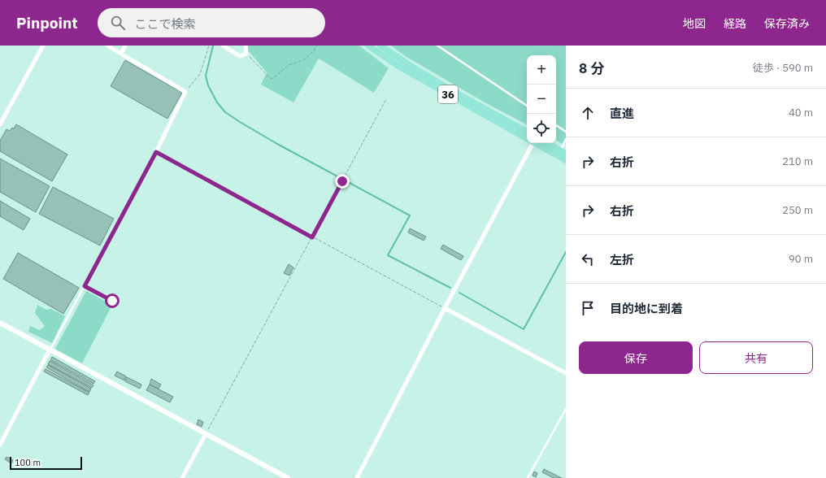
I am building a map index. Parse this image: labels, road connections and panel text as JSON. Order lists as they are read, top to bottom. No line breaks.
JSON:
{"streets":{"main road":["36"]},"scale_bar":"100 m","page":{"header":"Pinpoint","search":"ここで検索","nav":["地図","経路","保存済み"],"heading":["8 分","徒歩 · 590 m"],"map_buttons":["+","−"],"list":[["直進","40 m"],["右折","210 m"],["右折","250 m"],["左折","90 m"],"目的地に到着"],"buttons":["保存","共有"],"scale":"100 m"}}
